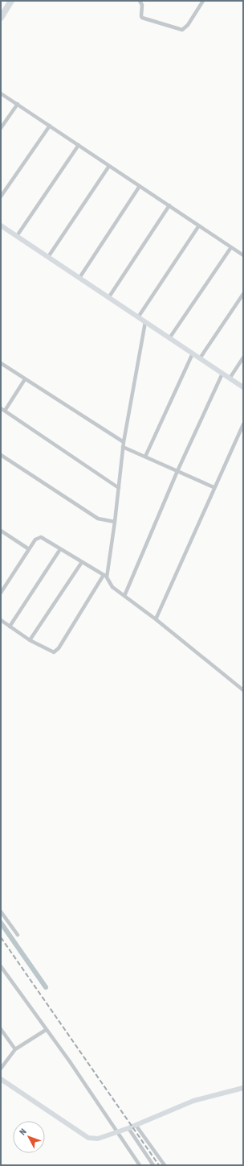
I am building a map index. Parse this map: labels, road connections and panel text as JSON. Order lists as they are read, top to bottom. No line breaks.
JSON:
{"north":"top left"}
